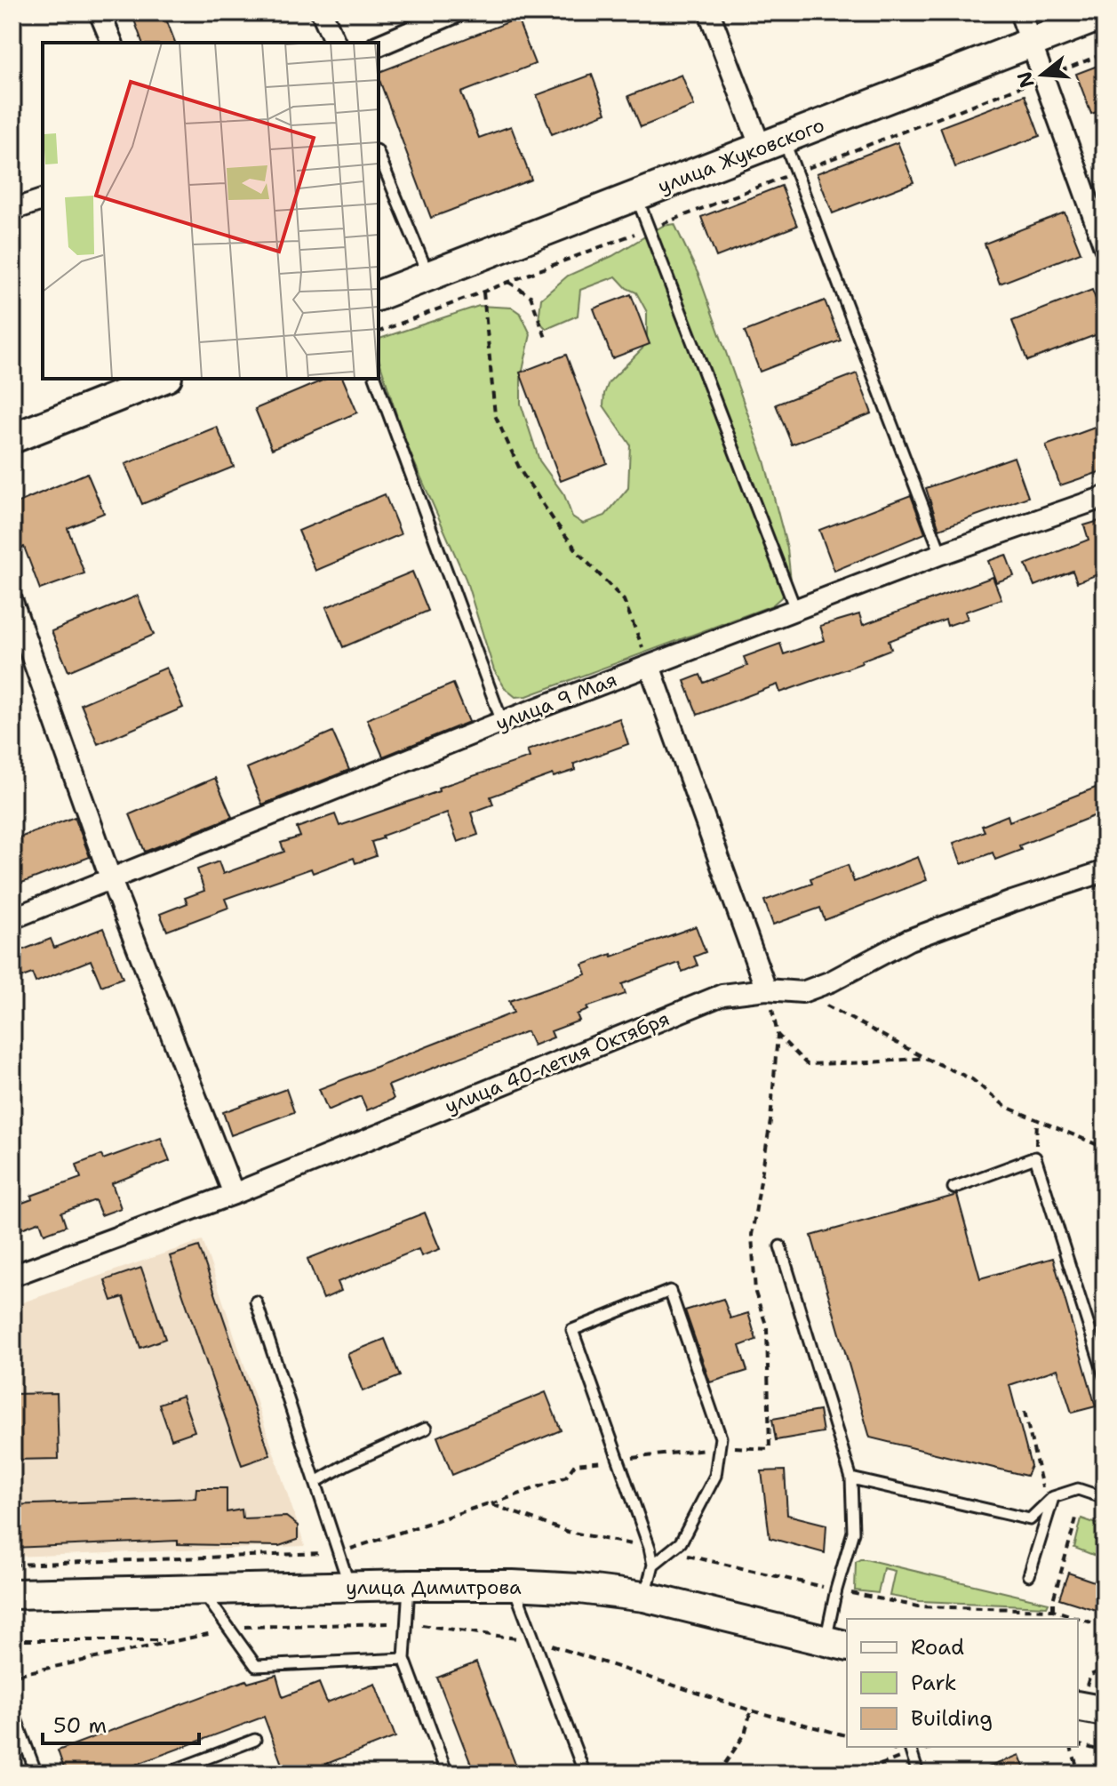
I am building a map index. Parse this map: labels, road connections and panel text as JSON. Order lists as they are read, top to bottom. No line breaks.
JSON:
{"streets":{"street":["улица Жуковского","улица 9 Мая","улица 40-летия Октября","улица Димитрова"]},"legend":["Road","Park","Building"],"scale_bar":"50 m","north":"left"}
